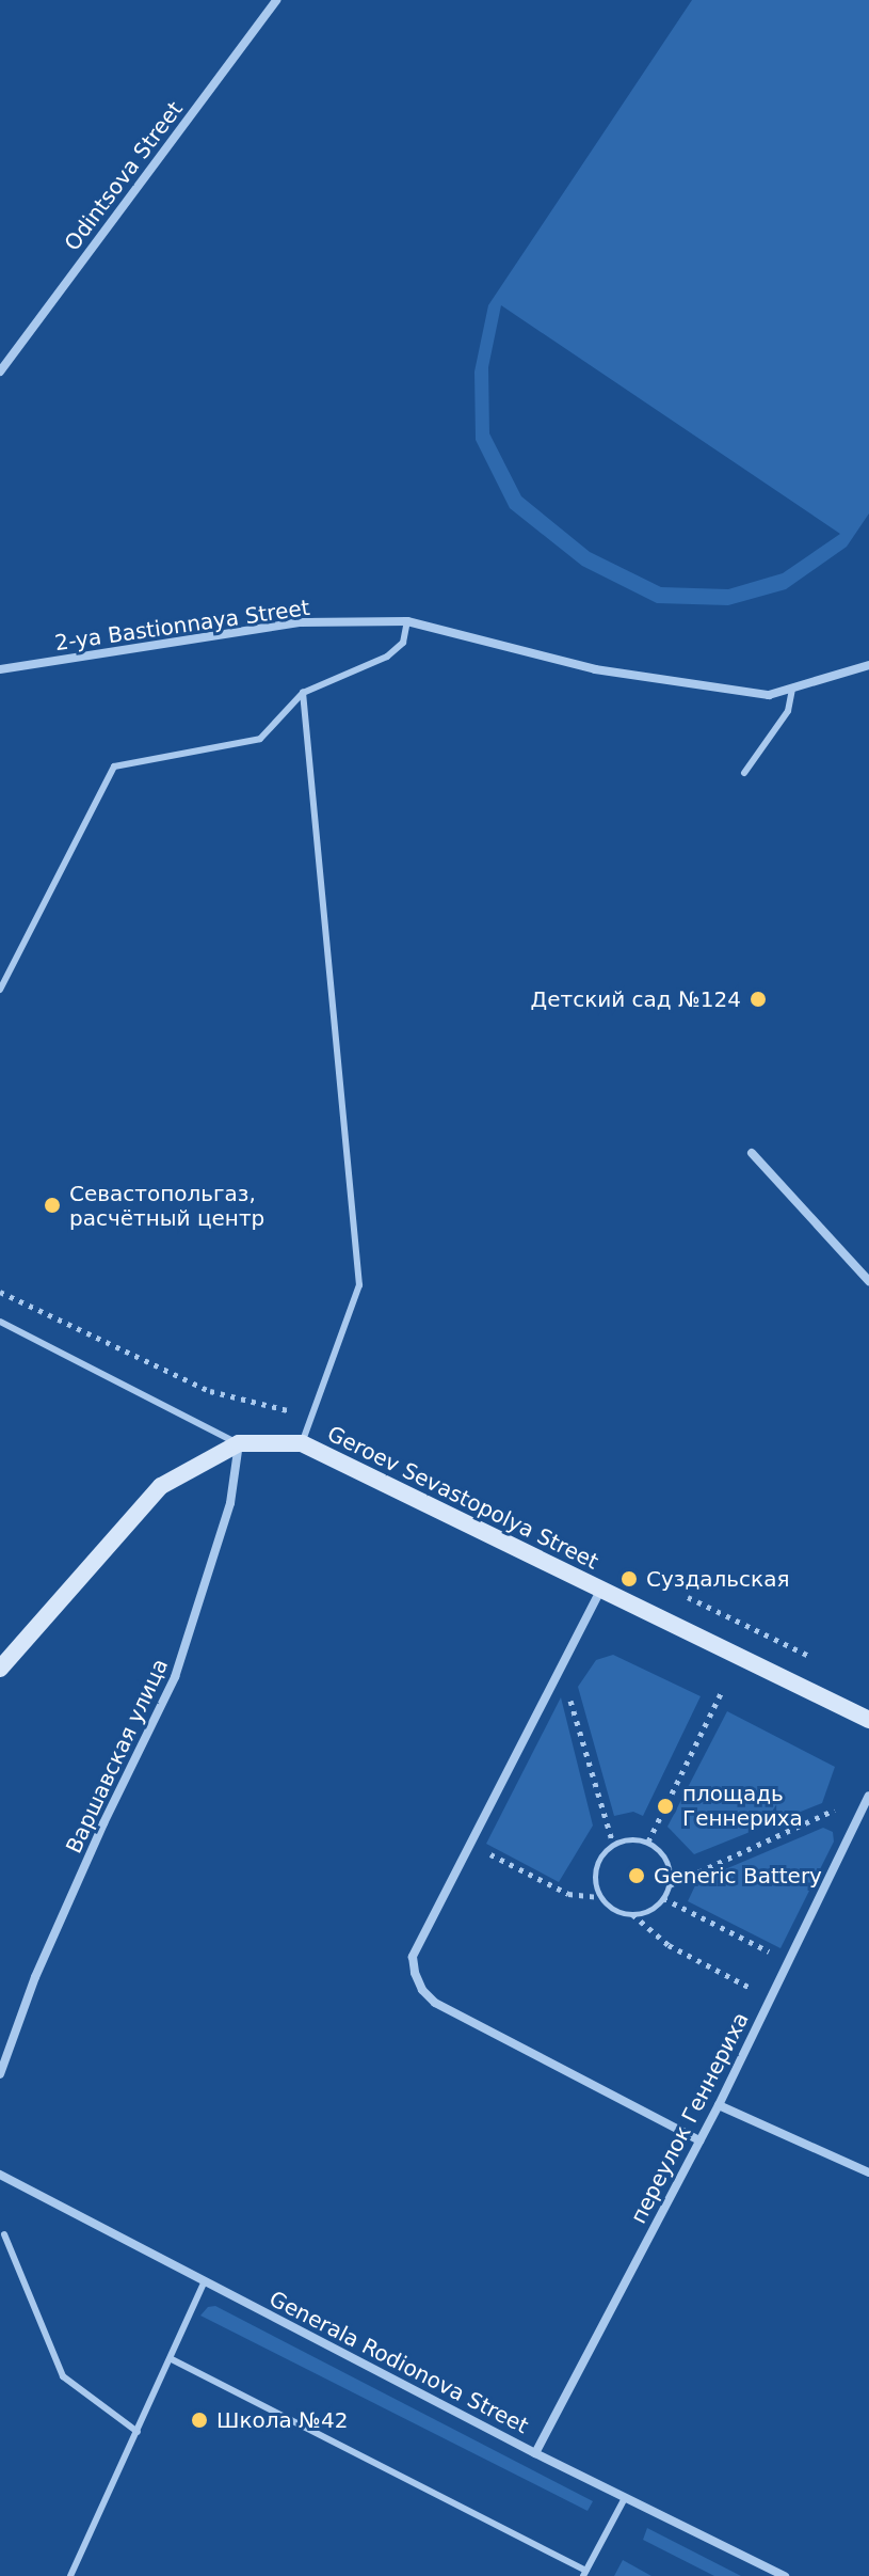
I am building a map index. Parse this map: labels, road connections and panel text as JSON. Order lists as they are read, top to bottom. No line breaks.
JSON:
{"streets":{"main road":["Geroev Sevastopolya Street"],"street":["Odintsova Street","2-ya Bastionnaya Street","Варшавская улица","переулок Геннериха","Generala Rodionova Street"]},"crossings":[["Geroev Sevastopolya Street","Варшавская улица"],["переулок Геннериха","Generala Rodionova Street"]],"places":["Детский сад №124","Севастопольгаз, расчётный центр","Суздальская","площадь Геннериха","Generic Battery","Школа №42"]}
